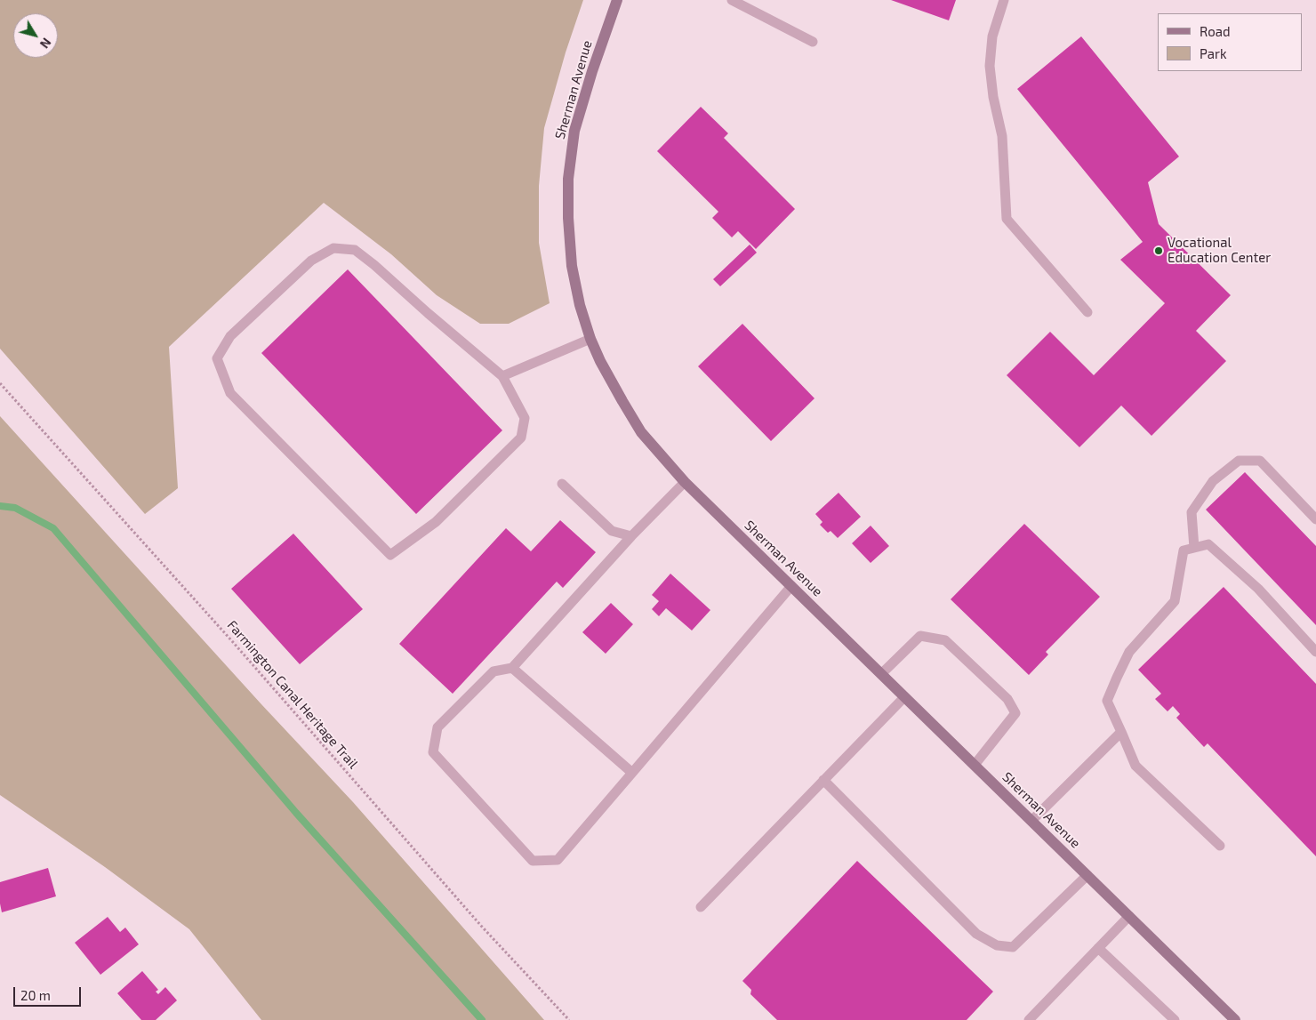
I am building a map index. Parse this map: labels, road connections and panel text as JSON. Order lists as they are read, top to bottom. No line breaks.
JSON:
{"streets":{"main road":["Sherman Avenue"],"path":["Farmington Canal Heritage Trail"]},"places":["Vocational Education Center"],"legend":["Road","Park"],"scale_bar":"20 m","north":"bottom right"}
